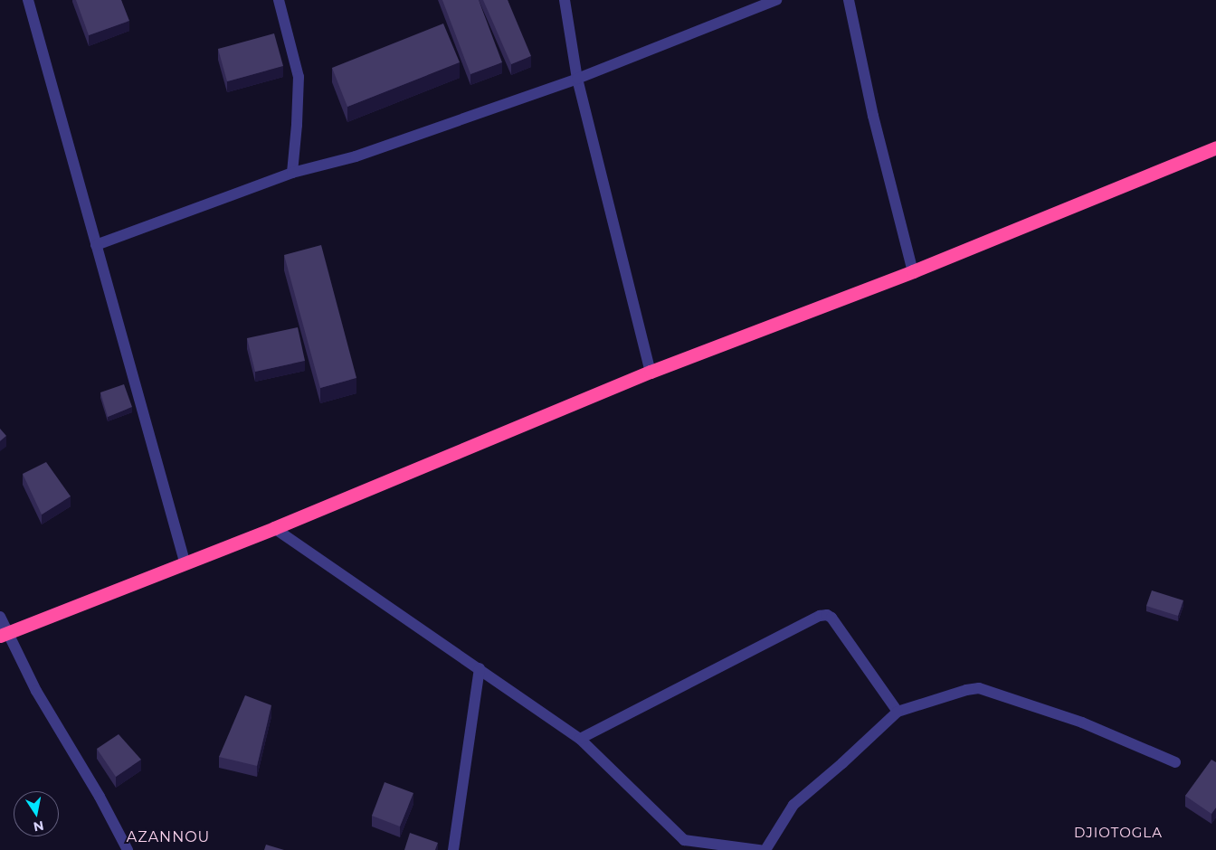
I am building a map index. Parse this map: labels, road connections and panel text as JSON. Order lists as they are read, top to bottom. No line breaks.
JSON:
{"districts":["DJIOTOGLA","AZANNOU"],"north":"bottom"}
